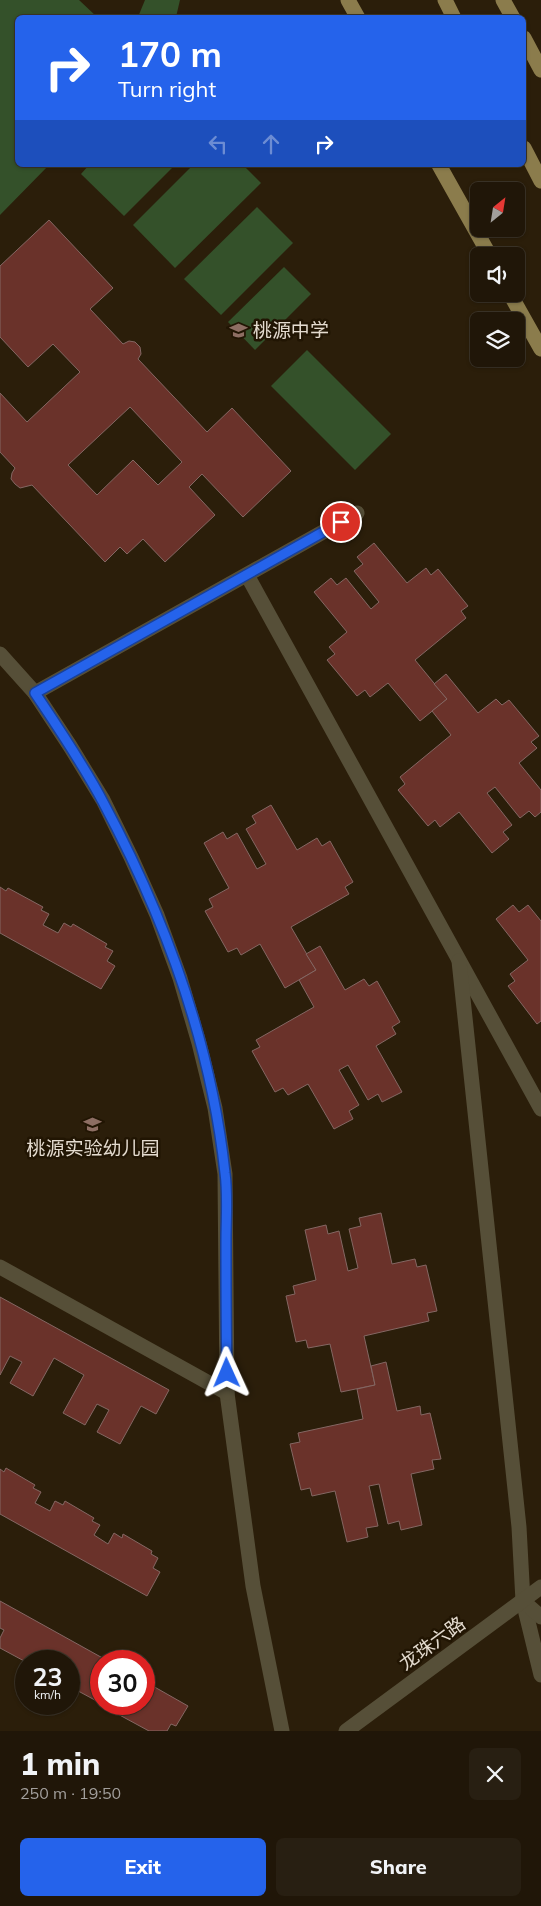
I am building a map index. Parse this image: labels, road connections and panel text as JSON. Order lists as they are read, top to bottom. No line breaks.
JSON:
{"streets":{"street":["龙珠六路"]},"places":{"school or university":["桃源中学","桃源实验幼儿园"]},"north":"top right","page":{"turn":["170 m","Turn right"],"speed":"23 km/h","limit":"30","heading":["1 min","250 m · 19:50"],"buttons":["Exit","Share"]}}
